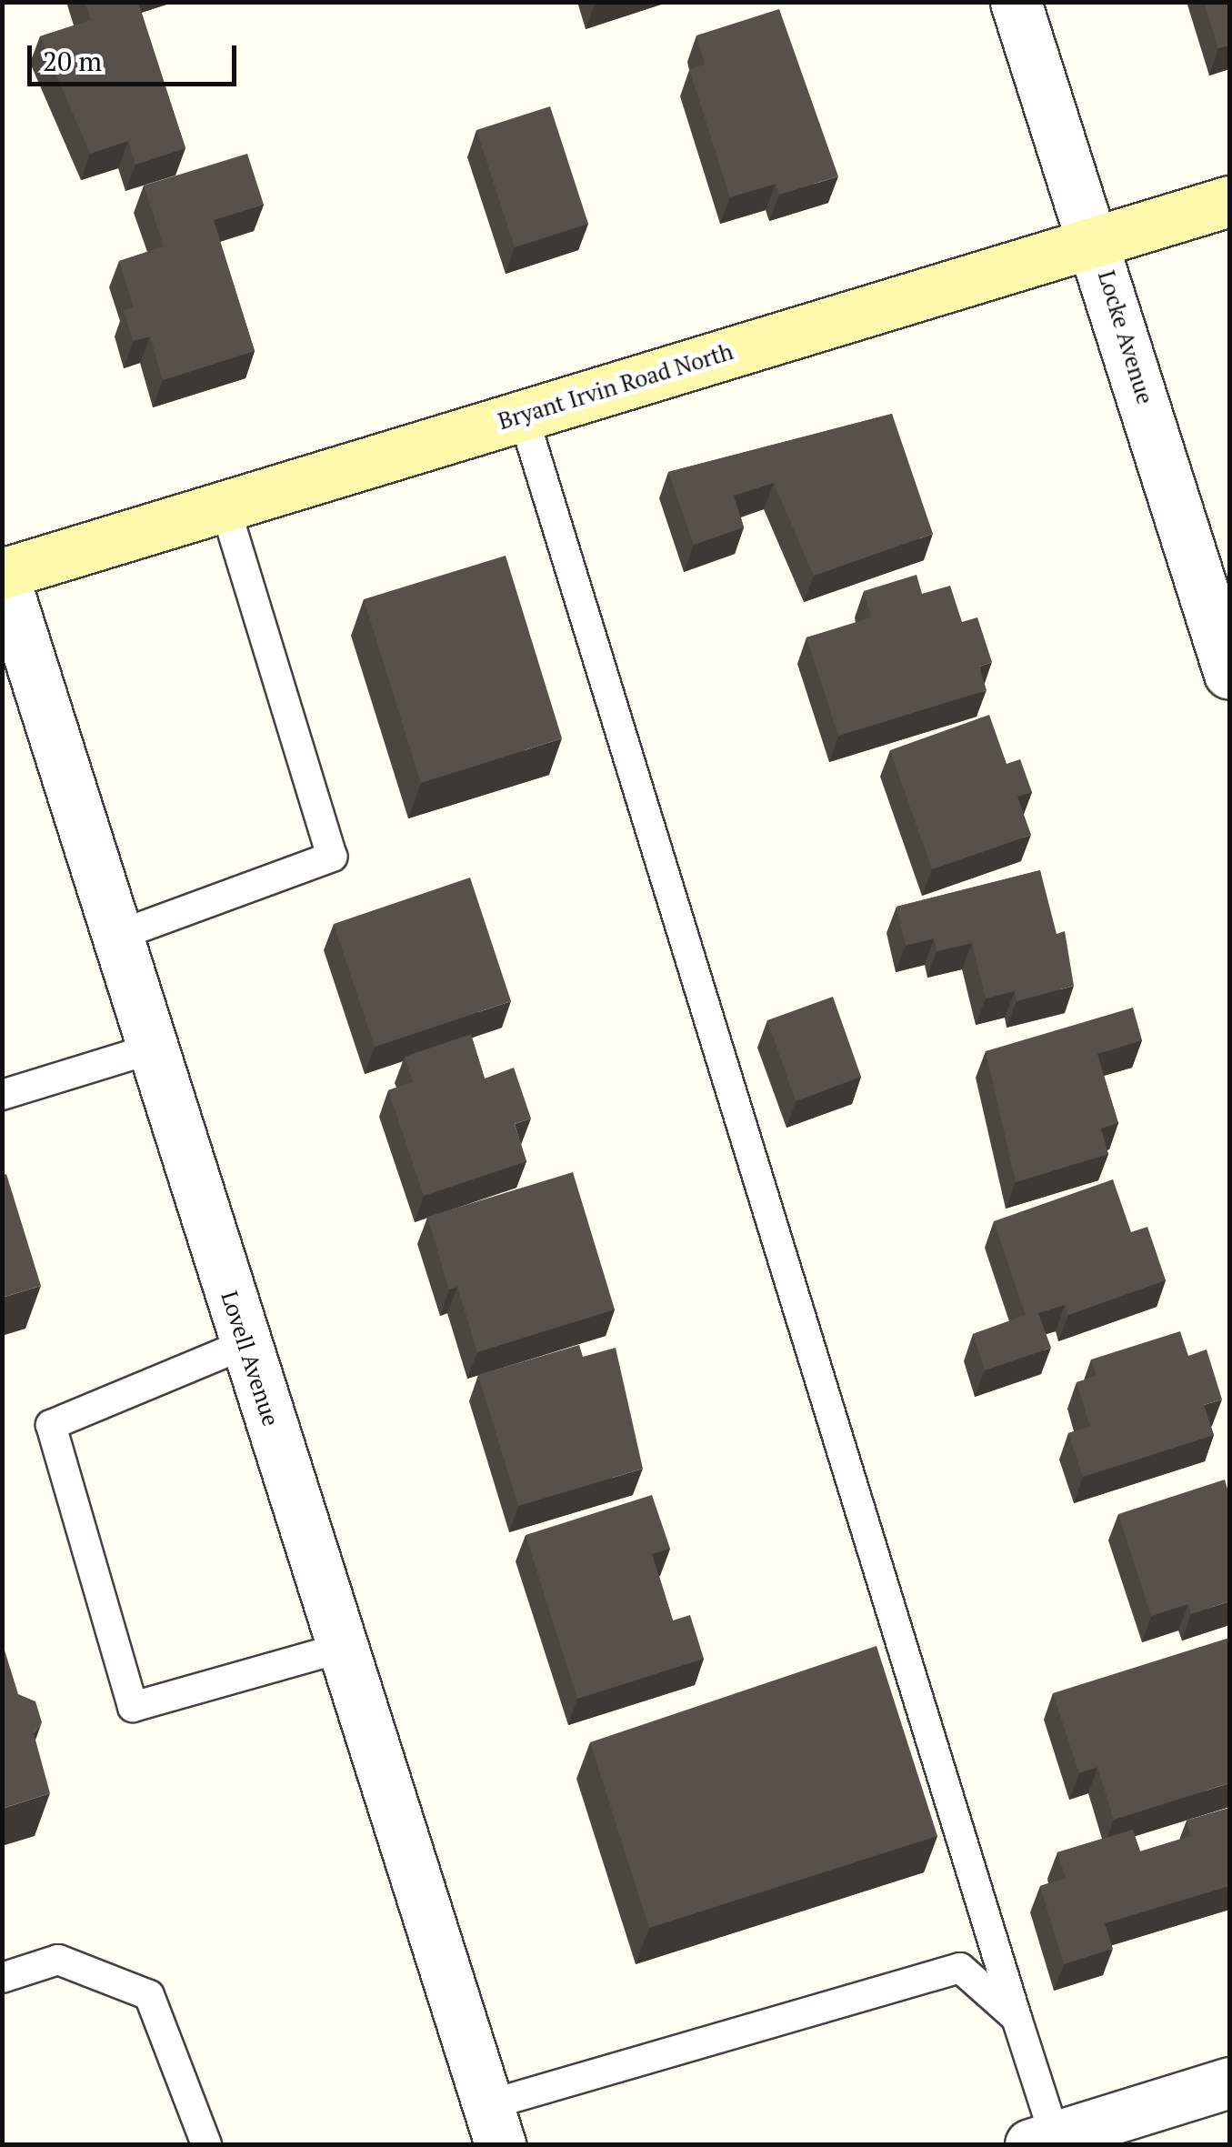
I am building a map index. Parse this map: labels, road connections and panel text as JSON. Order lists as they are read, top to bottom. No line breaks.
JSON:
{"streets":{"main road":["Bryant Irvin Road North"],"street":["Locke Avenue","Lovell Avenue"]},"crossings":[["Locke Avenue","Bryant Irvin Road North"],["Bryant Irvin Road North","Lovell Avenue"]],"scale_bar":"20 m"}
